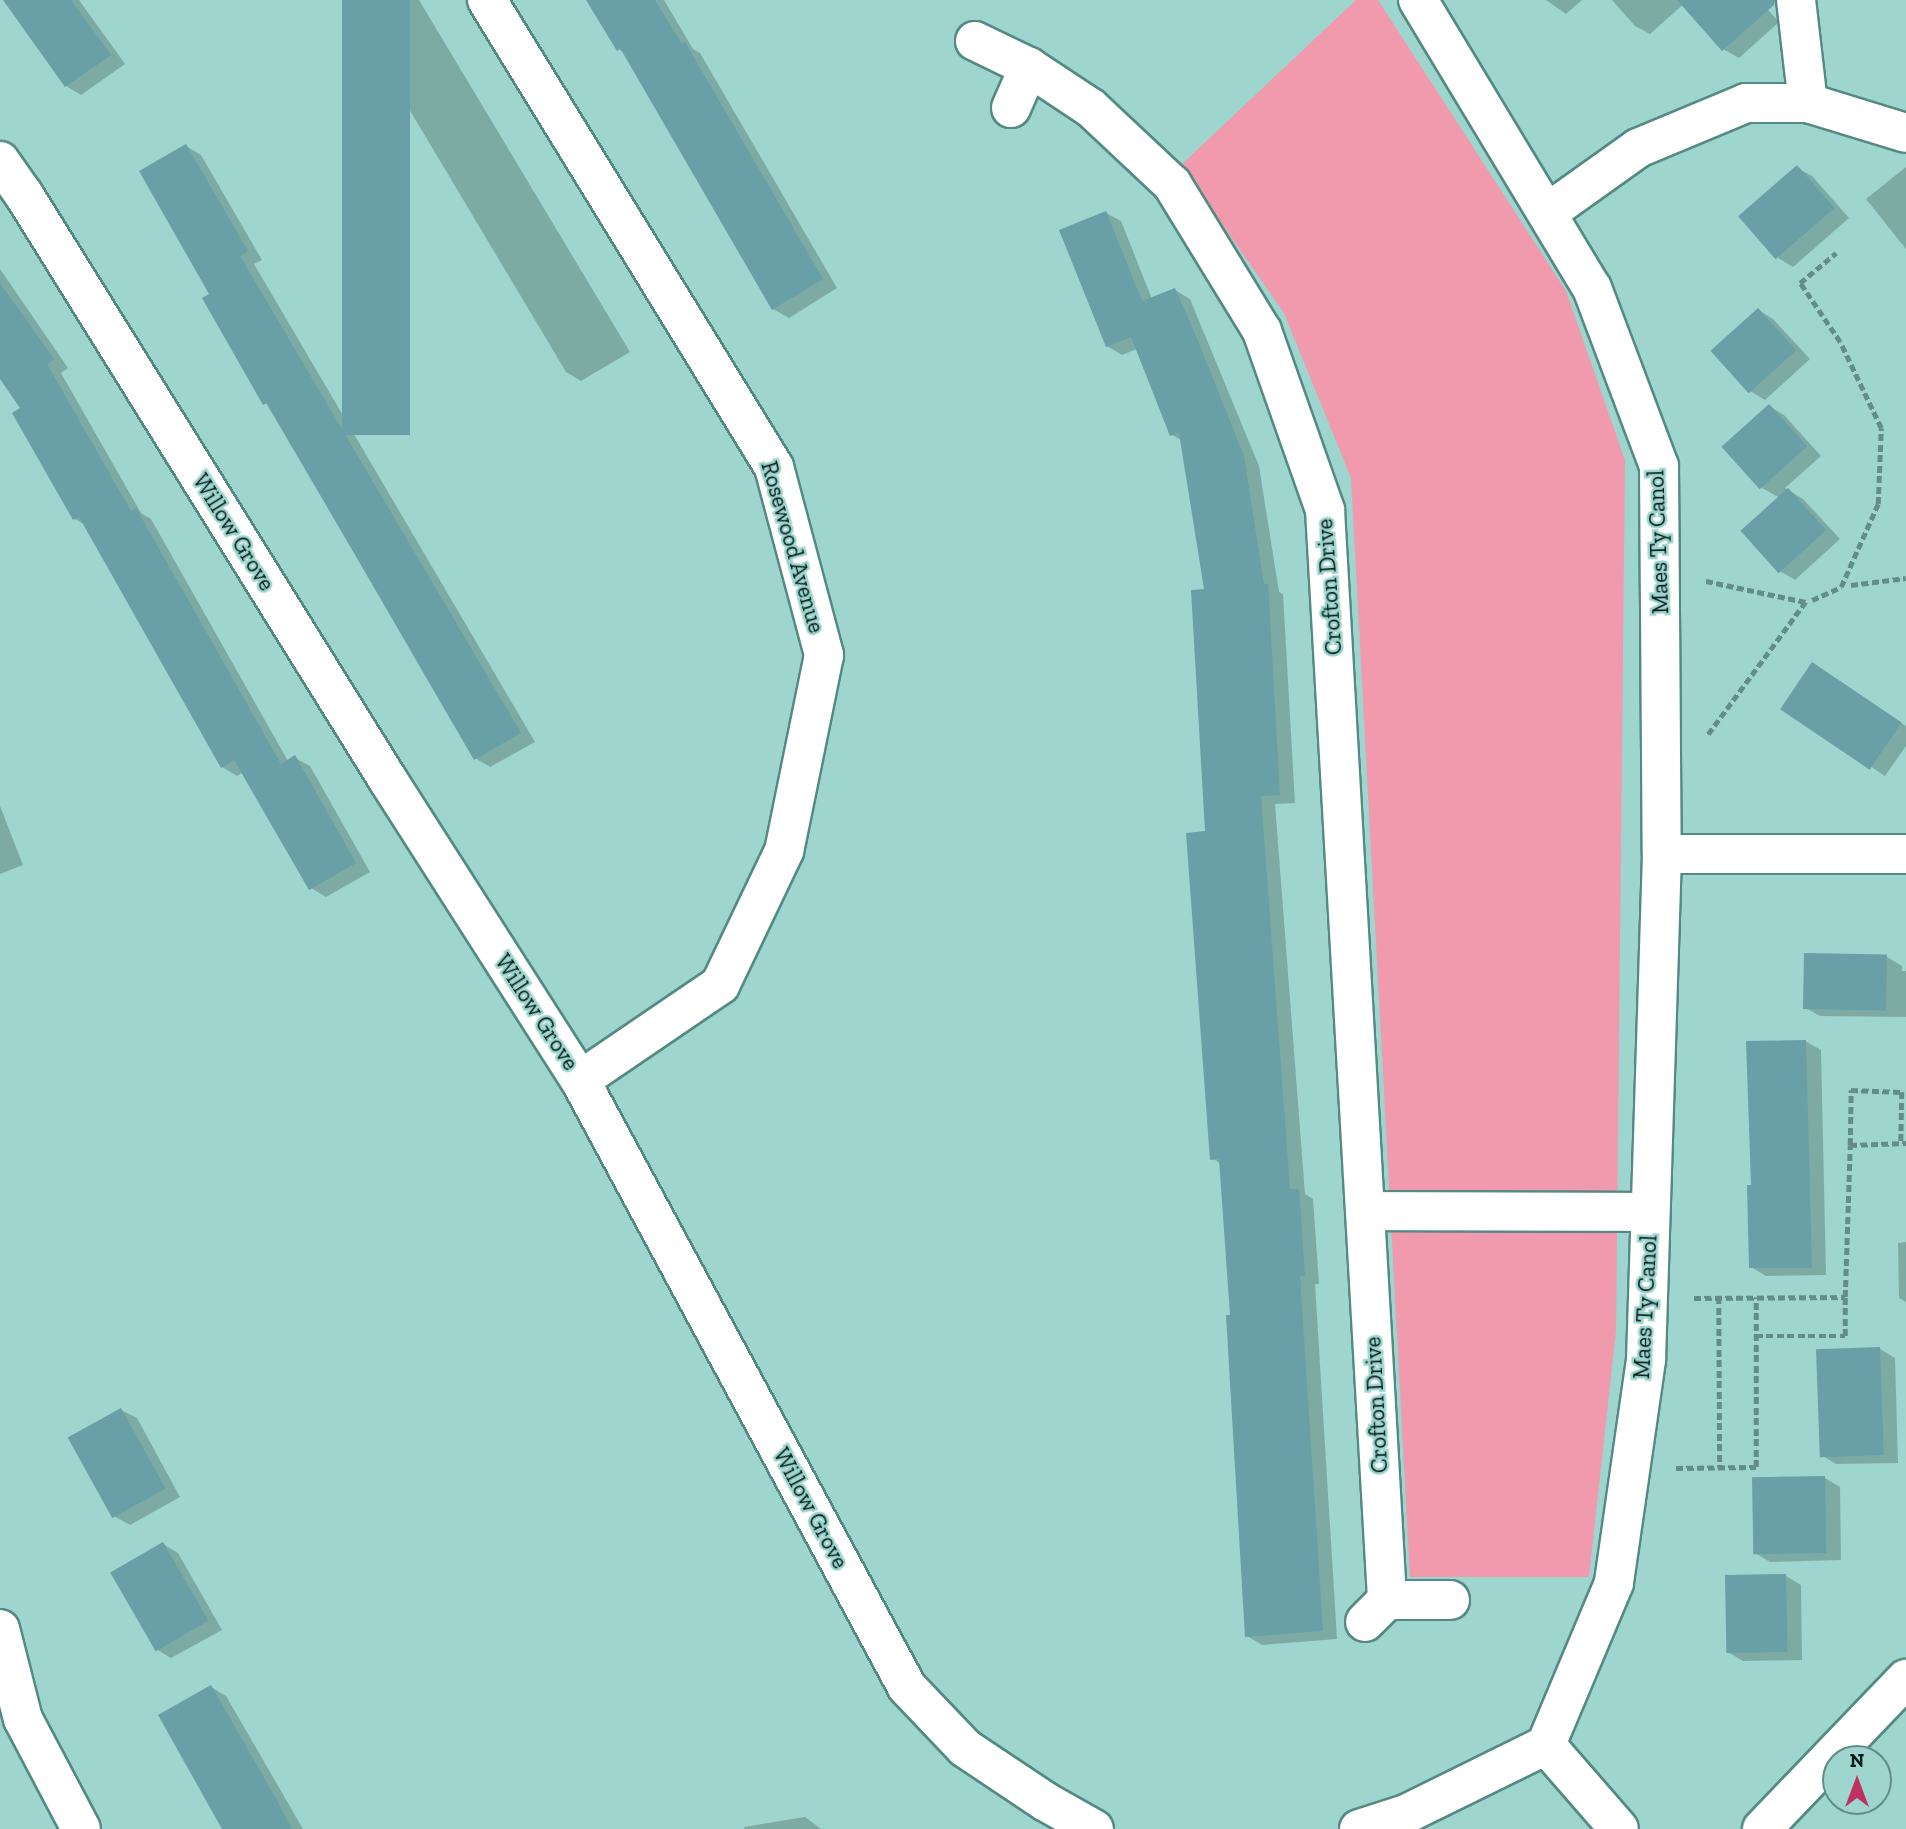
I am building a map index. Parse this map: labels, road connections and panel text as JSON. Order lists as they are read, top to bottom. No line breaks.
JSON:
{"streets":{"street":["Willow Grove","Maes Ty Canol","Rosewood Avenue","Crofton Drive"]},"crossings":[["Willow Grove","Rosewood Avenue"]],"north":"top"}
